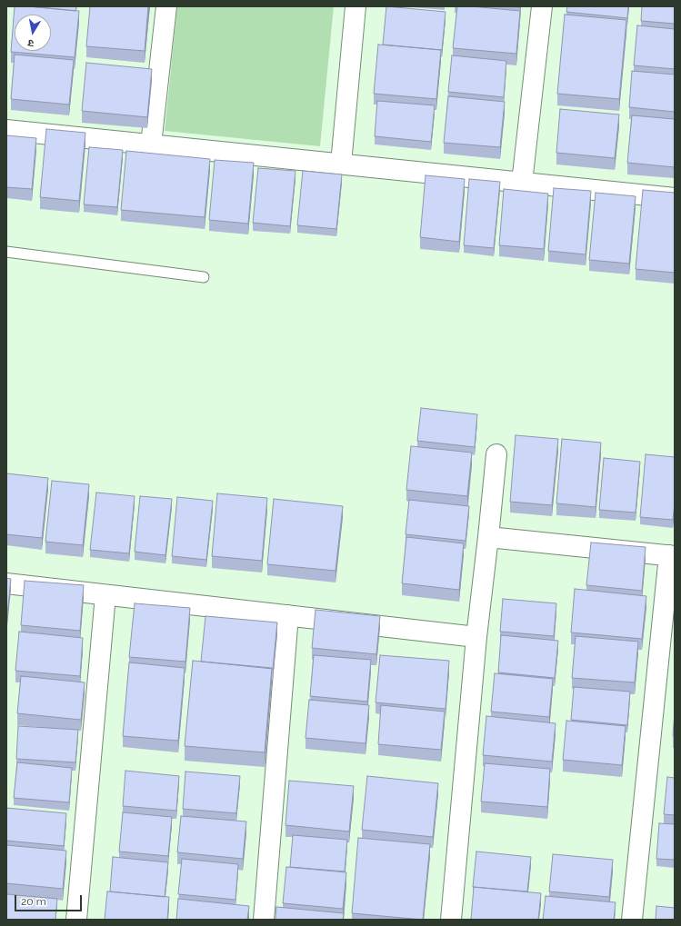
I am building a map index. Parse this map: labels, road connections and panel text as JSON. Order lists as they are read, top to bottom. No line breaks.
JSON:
{"scale_bar":"20 m","north":"bottom"}
